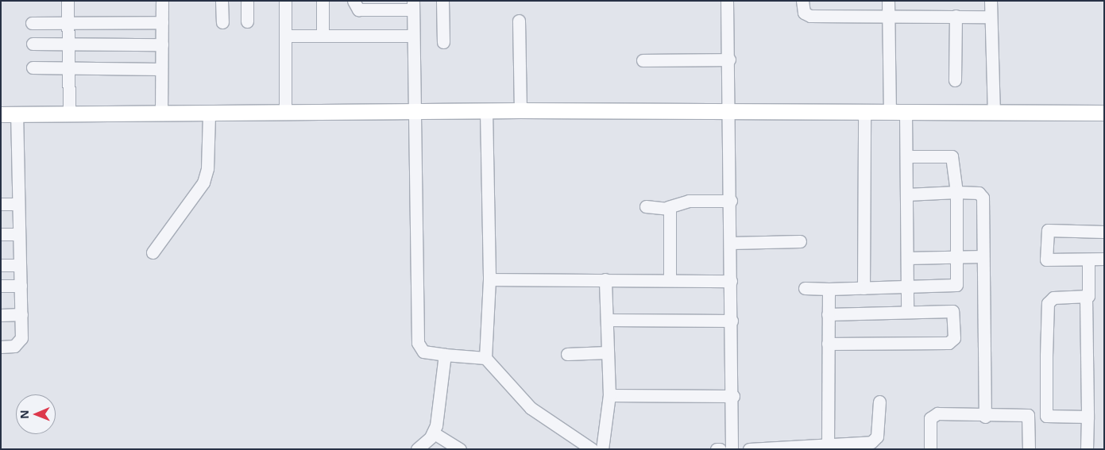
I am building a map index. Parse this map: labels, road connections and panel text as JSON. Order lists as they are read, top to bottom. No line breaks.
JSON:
{"north":"left"}
